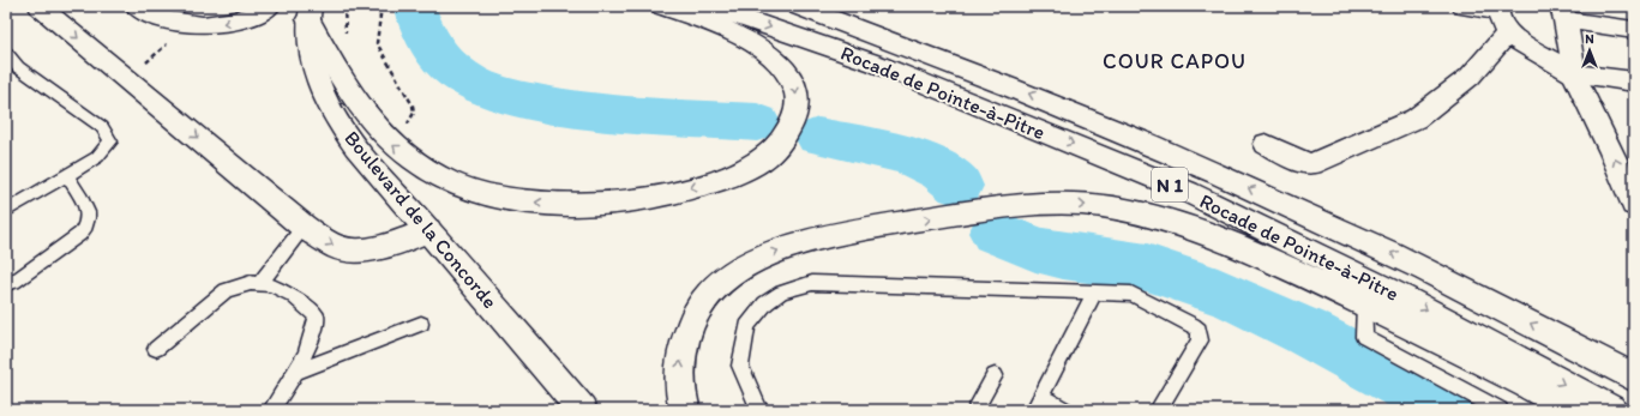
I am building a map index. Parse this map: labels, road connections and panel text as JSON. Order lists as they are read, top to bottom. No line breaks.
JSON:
{"streets":{"main road":["Rocade de Pointe-à-Pitre","N 1","Boulevard de la Concorde"]},"districts":["COUR CAPOU"],"north":"top"}
